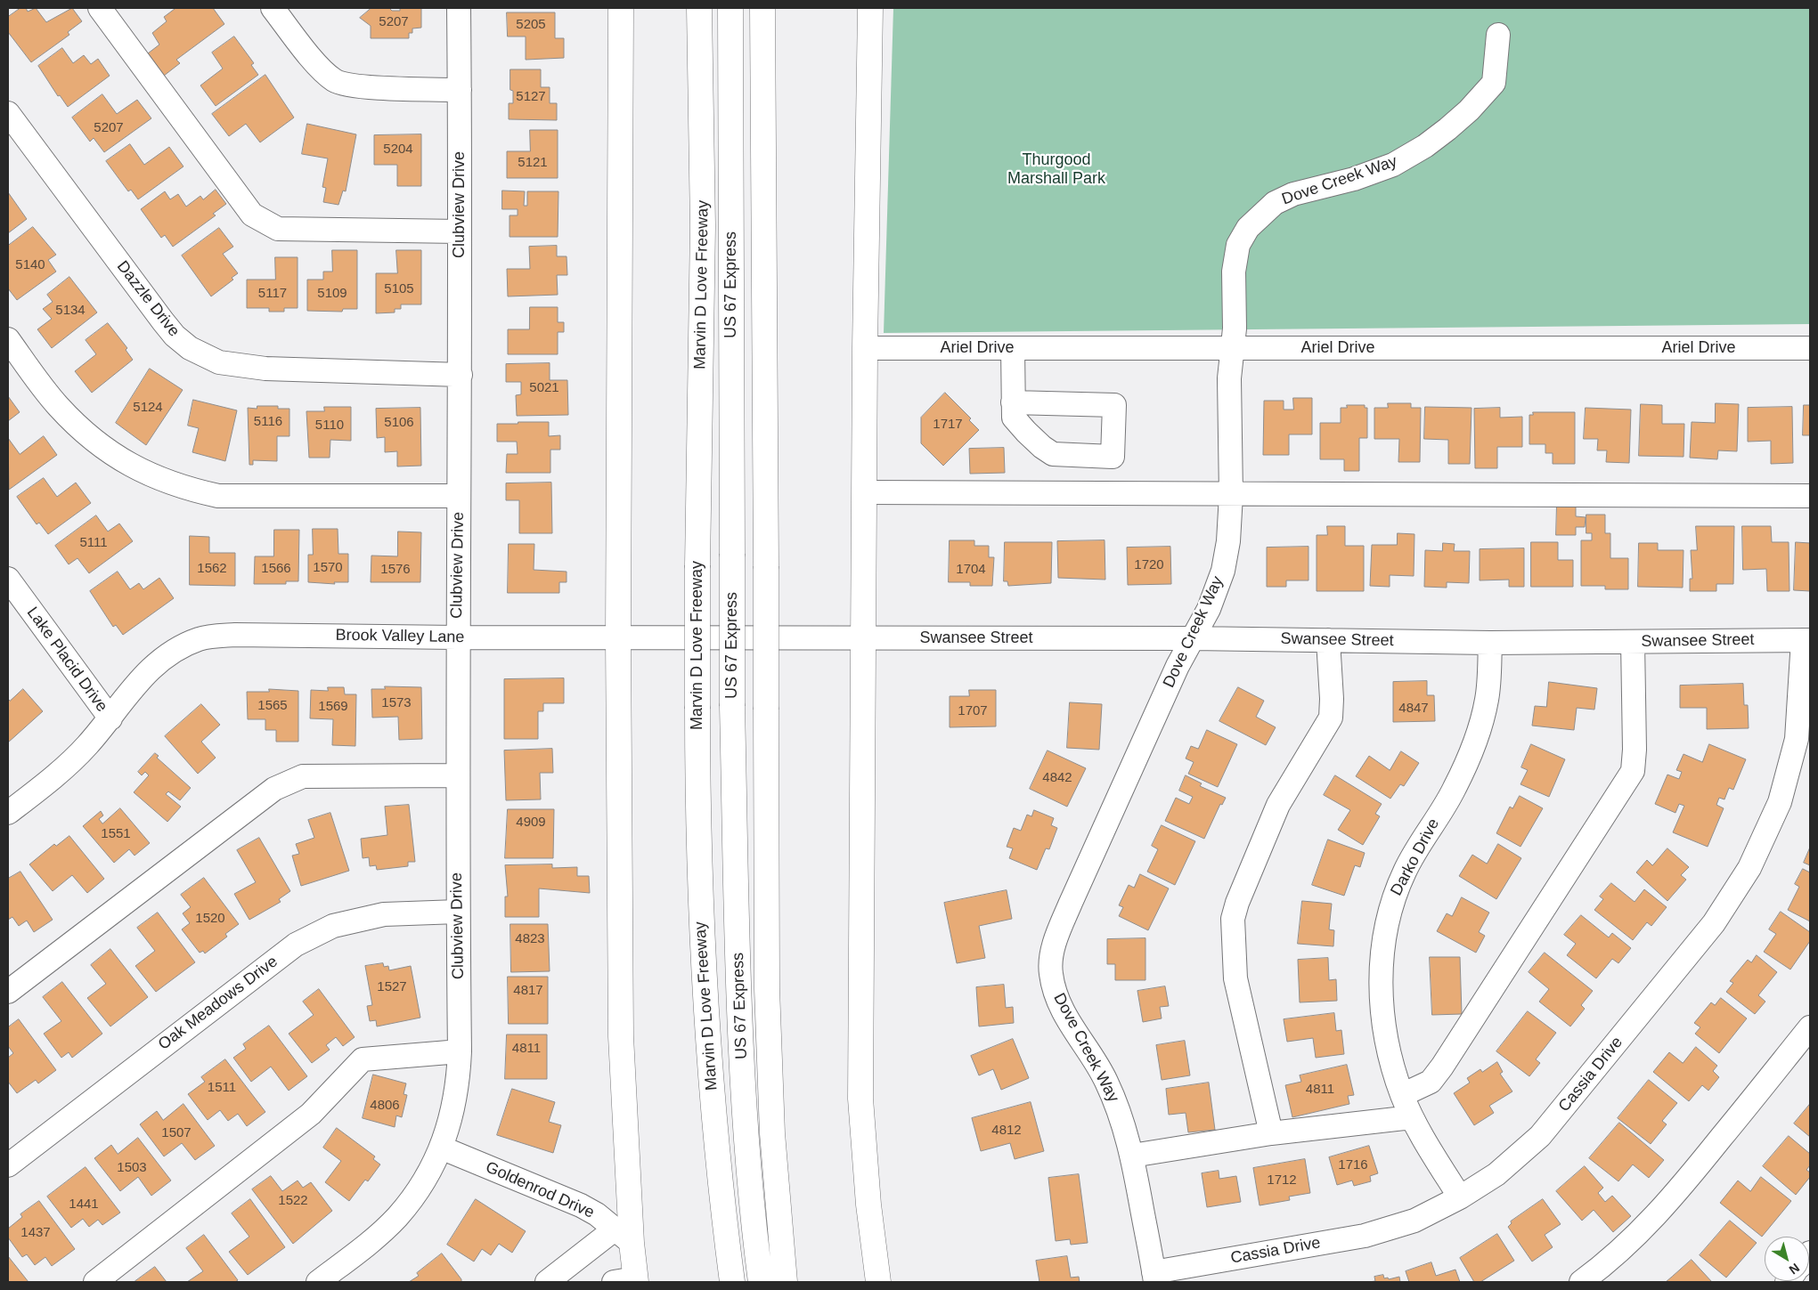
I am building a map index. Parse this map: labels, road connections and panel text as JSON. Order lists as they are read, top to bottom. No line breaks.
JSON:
{"streets":{"main road":["Marvin D Love Freeway","US 67 Express"],"street":["Dove Creek Way","Clubview Drive","Dazzle Drive","Ariel Drive","Brook Valley Lane","Swansee Street","Lake Placid Drive","Darko Drive","Oak Meadows Drive","Cassia Drive","Goldenrod Drive"]},"crossings":[["Dove Creek Way","Ariel Drive"],["Dove Creek Way","Swansee Street"],["Dove Creek Way","Cassia Drive"],["Clubview Drive","Dazzle Drive"],["Clubview Drive","Brook Valley Lane"],["Clubview Drive","Oak Meadows Drive"],["Clubview Drive","Goldenrod Drive"],["Brook Valley Lane","Swansee Street"],["Brook Valley Lane","Lake Placid Drive"],["Swansee Street","Darko Drive"],["Swansee Street","Cassia Drive"],["Darko Drive","Cassia Drive"]],"parks":["Thurgood Marshall Park"],"house_numbers":["5207","5205","5127","5207","5204","5121","5140","5105","5117","5109","5134","5021","5124","5116","5106","1717","5110","5111","1720","1570","1562","1566","1576","1704","1573","1565","1569","4847","1707","4842","4909","1551","1520","4823","1527","4817","4811","1511","4811","4806","4812","1507","1716","1503","1712","1522","1441","1437"],"north":"bottom right"}
